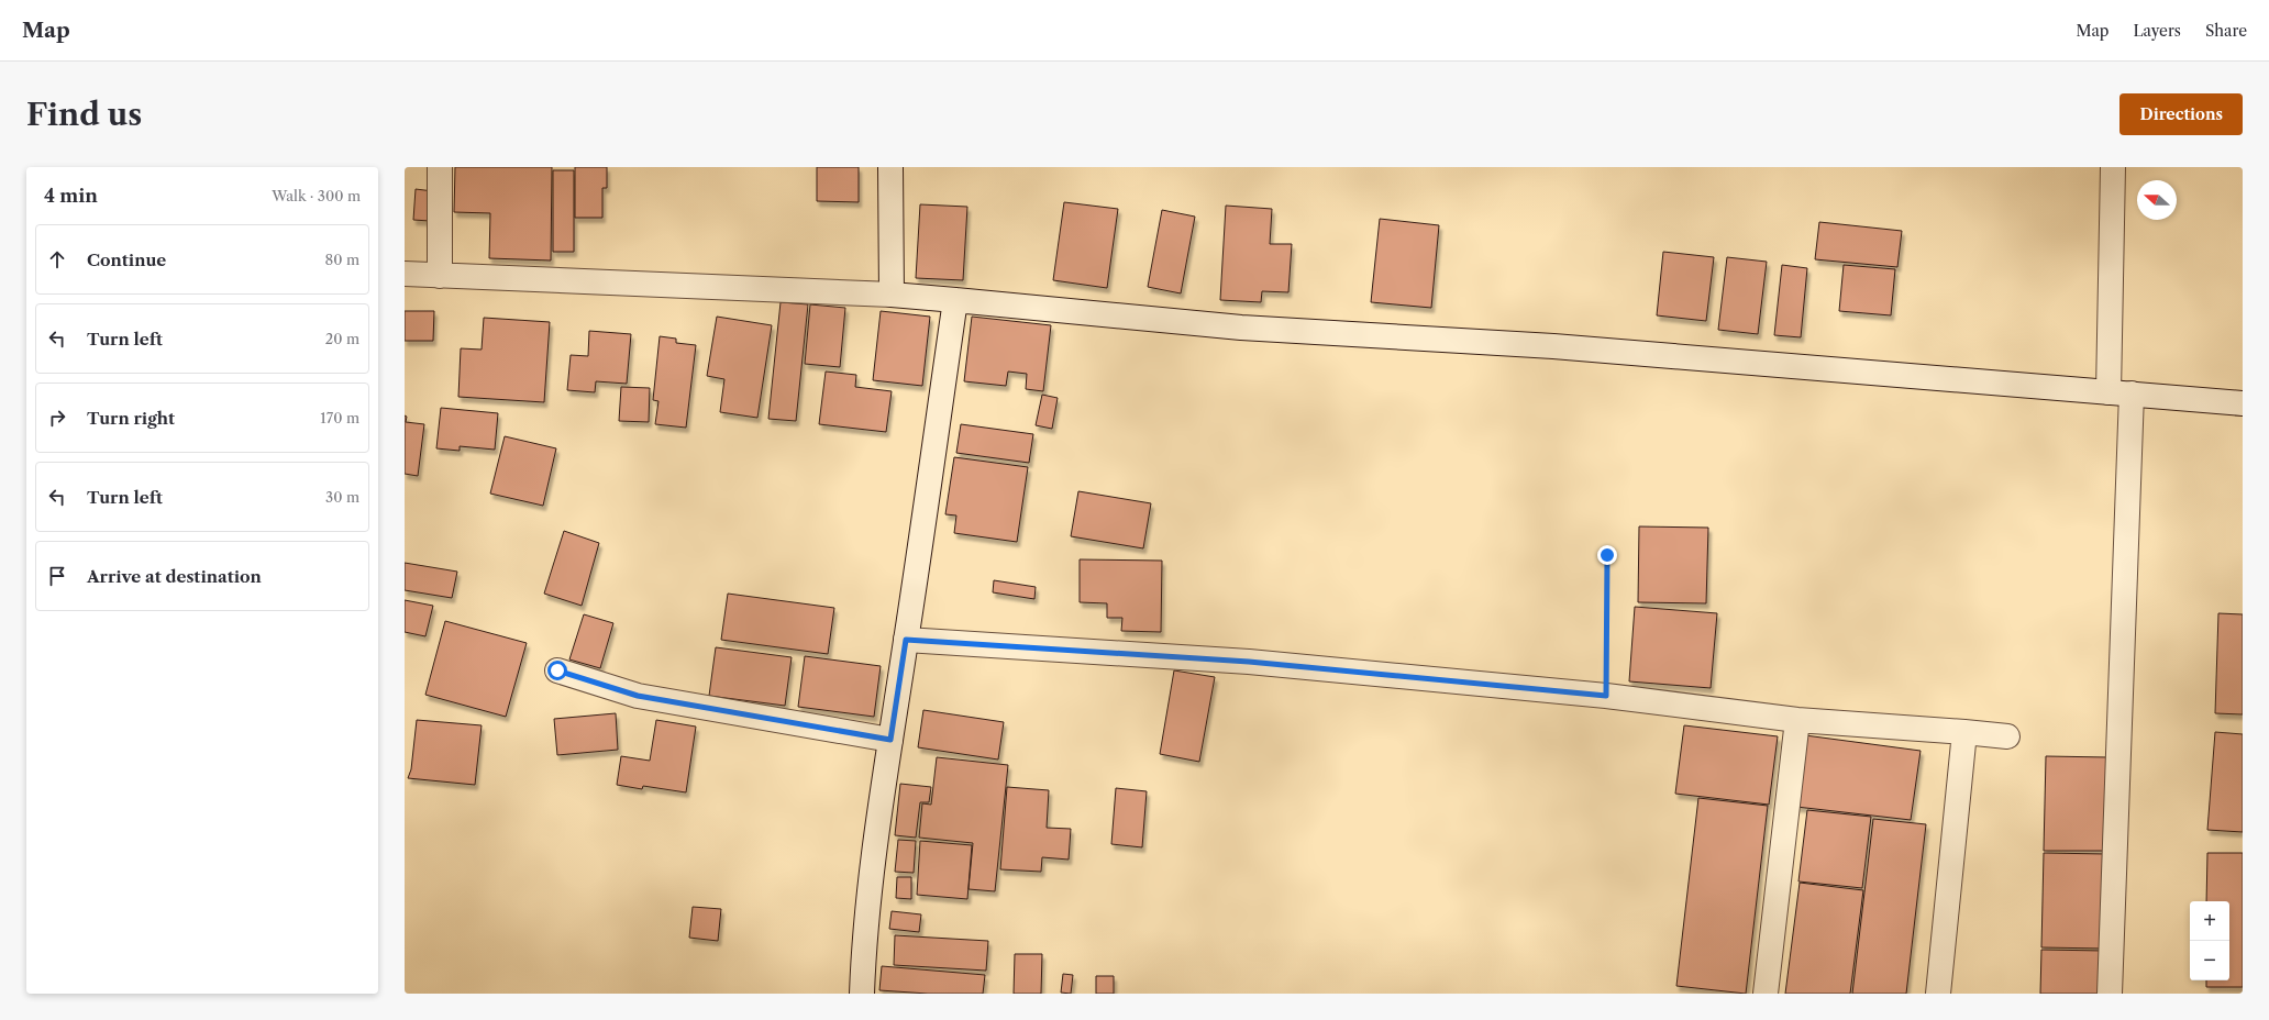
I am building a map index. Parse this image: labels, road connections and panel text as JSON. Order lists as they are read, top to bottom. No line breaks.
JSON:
{"north":"left","page":{"header":"Map","nav":["Map","Layers","Share"],"buttons":"Directions","title":"Find us","heading":["4 min","Walk · 300 m"],"list":[["Continue","80 m"],["Turn left","20 m"],["Turn right","170 m"],["Turn left","30 m"],"Arrive at destination"],"map_buttons":["+","−"]}}
